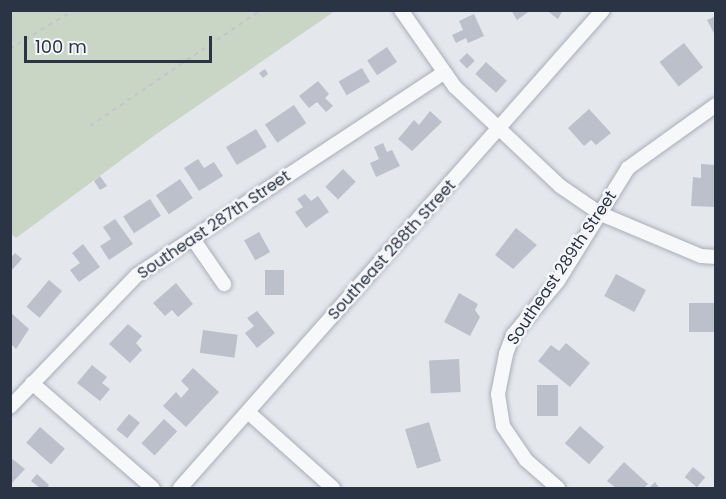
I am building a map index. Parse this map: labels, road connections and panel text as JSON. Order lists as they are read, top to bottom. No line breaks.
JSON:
{"streets":{"street":["Southeast 287th Street","Southeast 288th Street","Southeast 289th Street"]},"scale_bar":"100 m"}
